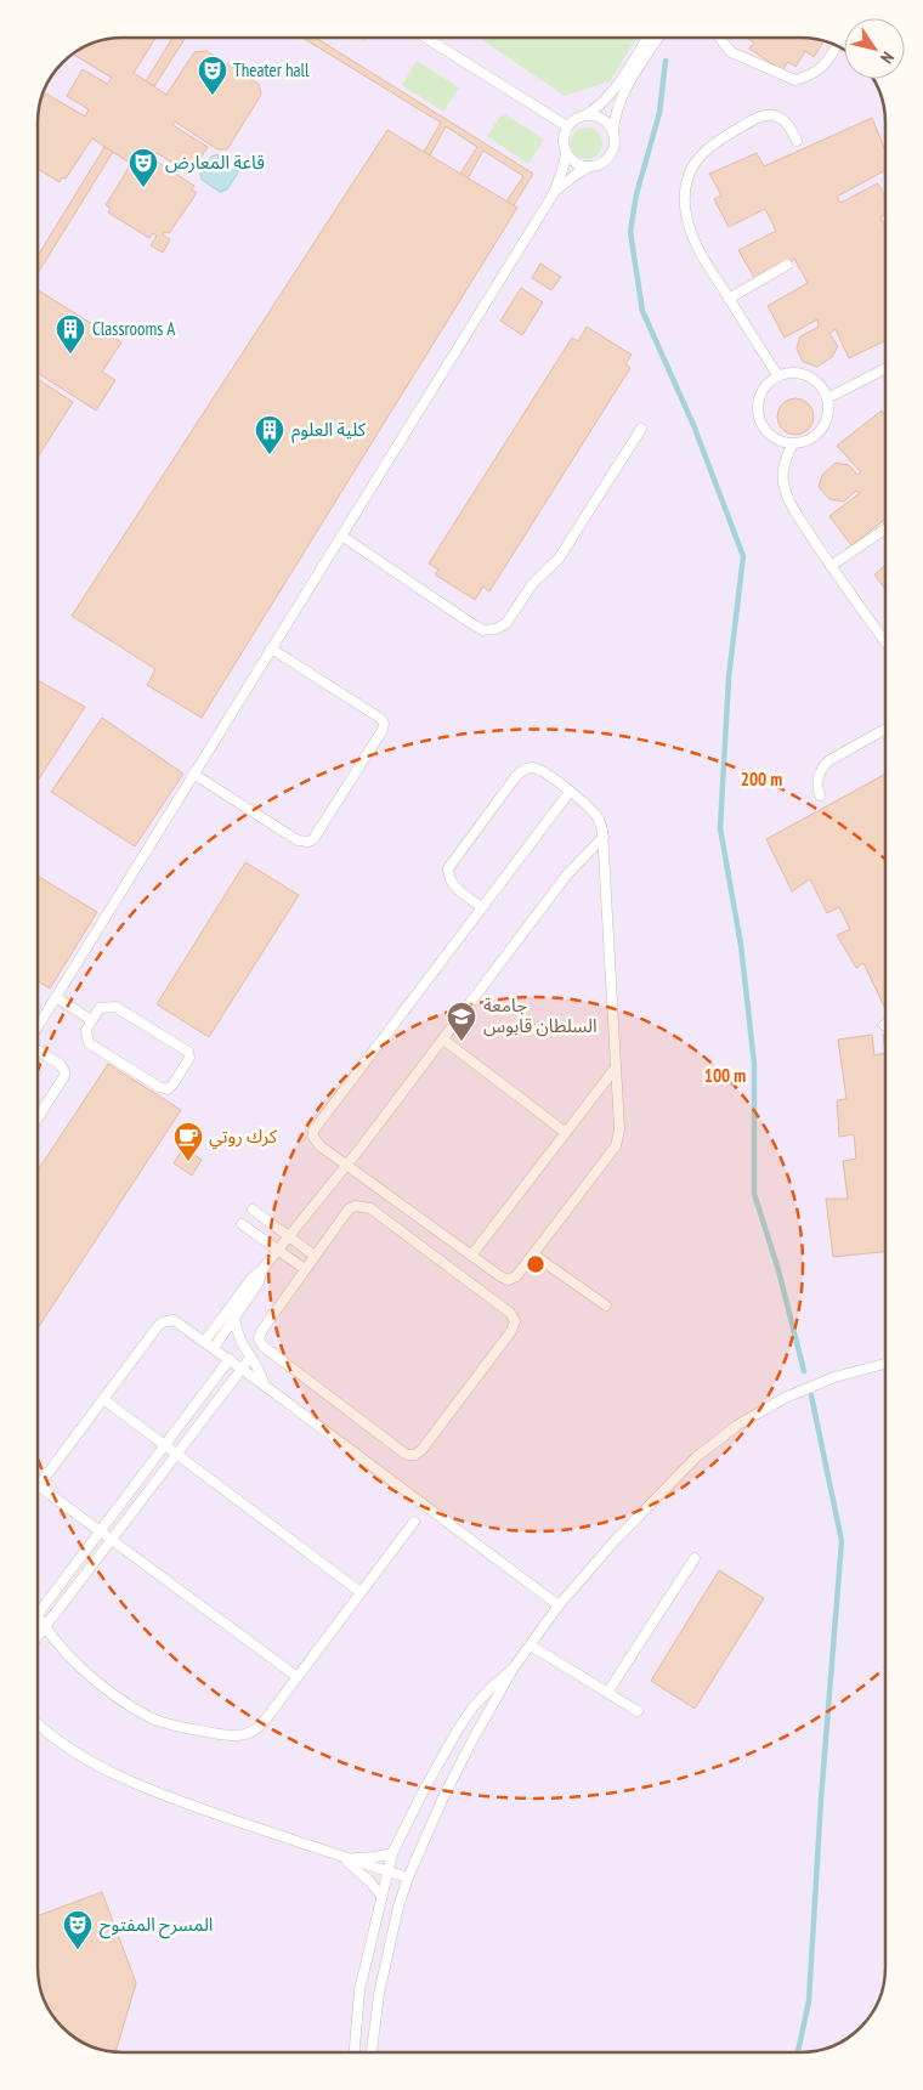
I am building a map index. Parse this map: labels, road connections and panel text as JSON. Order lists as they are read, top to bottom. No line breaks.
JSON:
{"places":{"theatre":["Theater hall","قاعة المعارض","المسرح المفتوح"],"building":["Classrooms A","كلية العلوم"],"school or university":["جامعة السلطان قابوس"],"cafe":["كرك روتي"]},"north":"bottom right","rings":["200 m","100 m"]}
